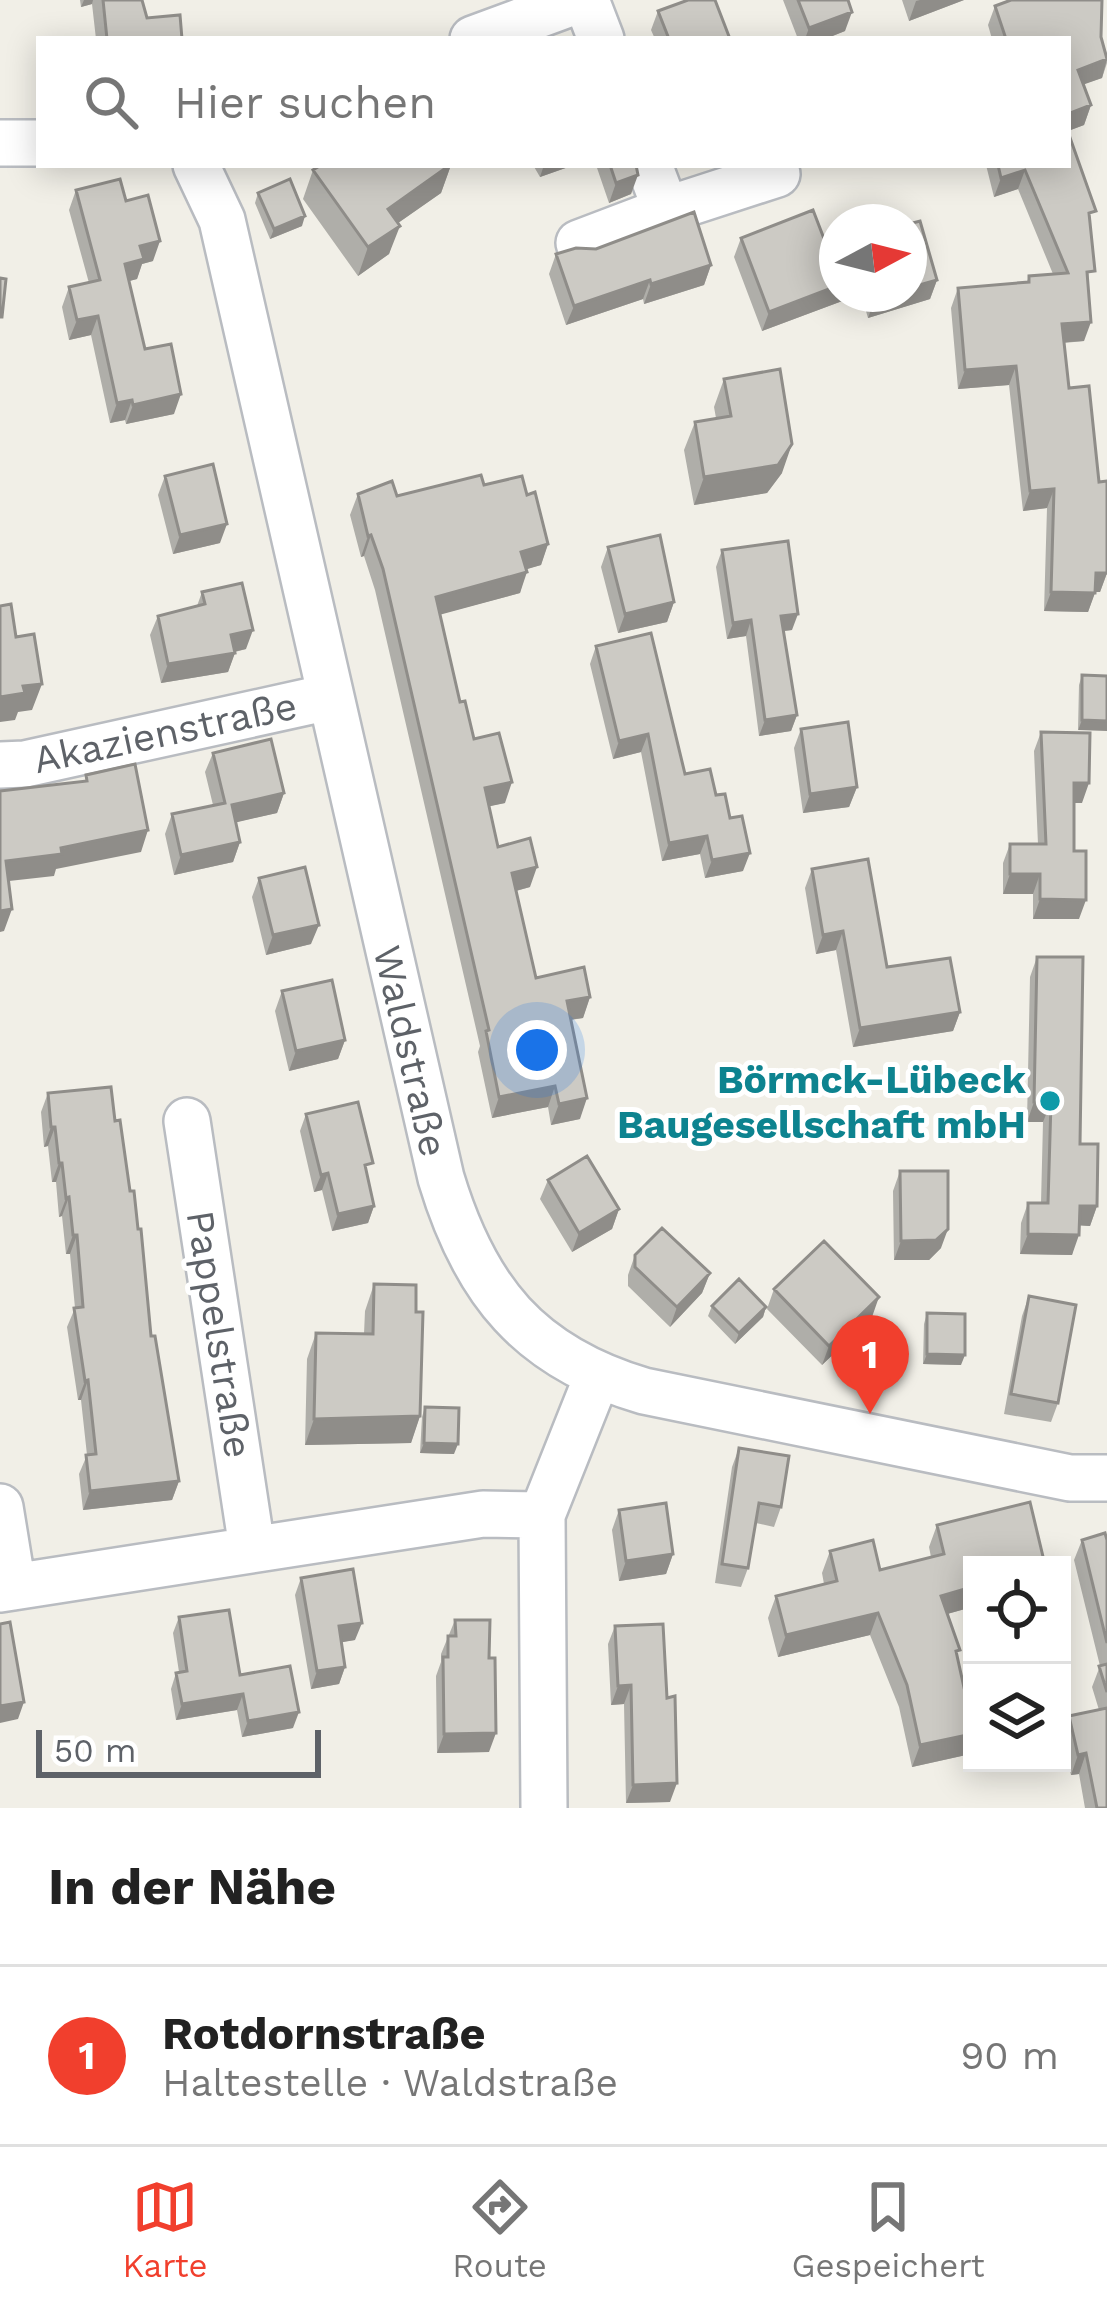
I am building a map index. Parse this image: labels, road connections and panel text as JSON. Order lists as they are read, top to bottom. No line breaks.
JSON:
{"streets":{"street":["Akazienstraße","Waldstraße","Pappelstraße"]},"crossings":[["Akazienstraße","Waldstraße"]],"places":["Börmck-Lübeck Baugesellschaft mbH"],"scale_bar":"50 m","north":"right","page":{"search":"Hier suchen","pins":"1","scale":"50 m","heading":"In der Nähe","list":[{"mark":"1","name":"Rotdornstraße","note":"Haltestelle · Waldstraße","value":"90 m"}],"nav":["Karte","Route","Gespeichert"]}}
